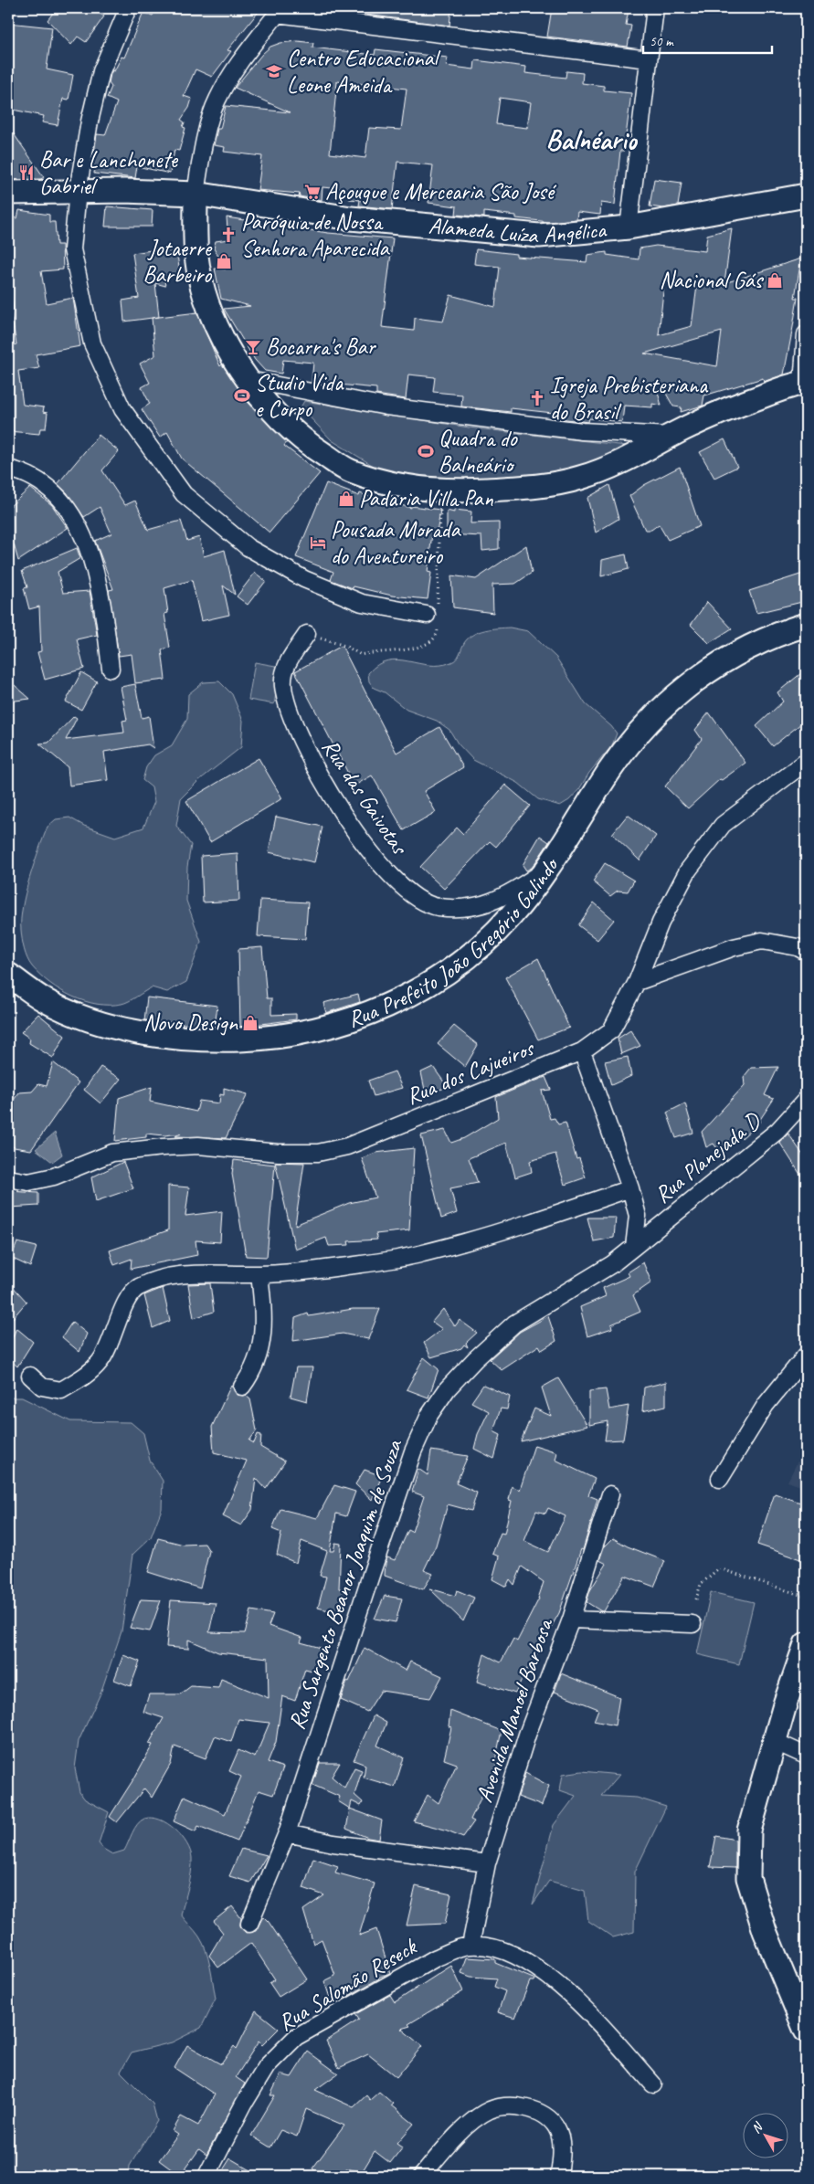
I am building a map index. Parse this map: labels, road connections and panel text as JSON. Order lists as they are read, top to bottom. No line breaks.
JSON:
{"streets":{"street":["Alameda Luíza Angélica","Rua das Gaivotas","Rua Prefeito João Gregório Galindo","Rua dos Cajueiros","Rua Planejada D","Rua Sargento Beanor Joaquim de Souza","Avenida Manoel Barbosa","Rua Salomão Reseck"]},"crossings":[["Rua das Gaivotas","Rua Prefeito João Gregório Galindo"],["Rua Planejada D","Rua Sargento Beanor Joaquim de Souza"],["Avenida Manoel Barbosa","Rua Salomão Reseck"]],"districts":["Balnéario"],"places":{"school or university":["Centro Educacional Leone Ameida"],"restaurant":["Bar e Lanchonete Gabriel"],"supermarket":["Açougue e Mercearia São José"],"church":["Paróquia de Nossa Senhora Aparecida","Igreja Prebisteriana do Brasil"],"shop":["Jotaerre Barbeiro","Nacional Gás","Padaria Villa Pan","Novo Design"],"bar":["Bocarra's Bar"],"sports":["Studio Vida e Corpo","Quadra do Balneário"],"hotel":["Pousada Morada do Aventureiro"]},"scale_bar":"50 m","north":"top left"}
